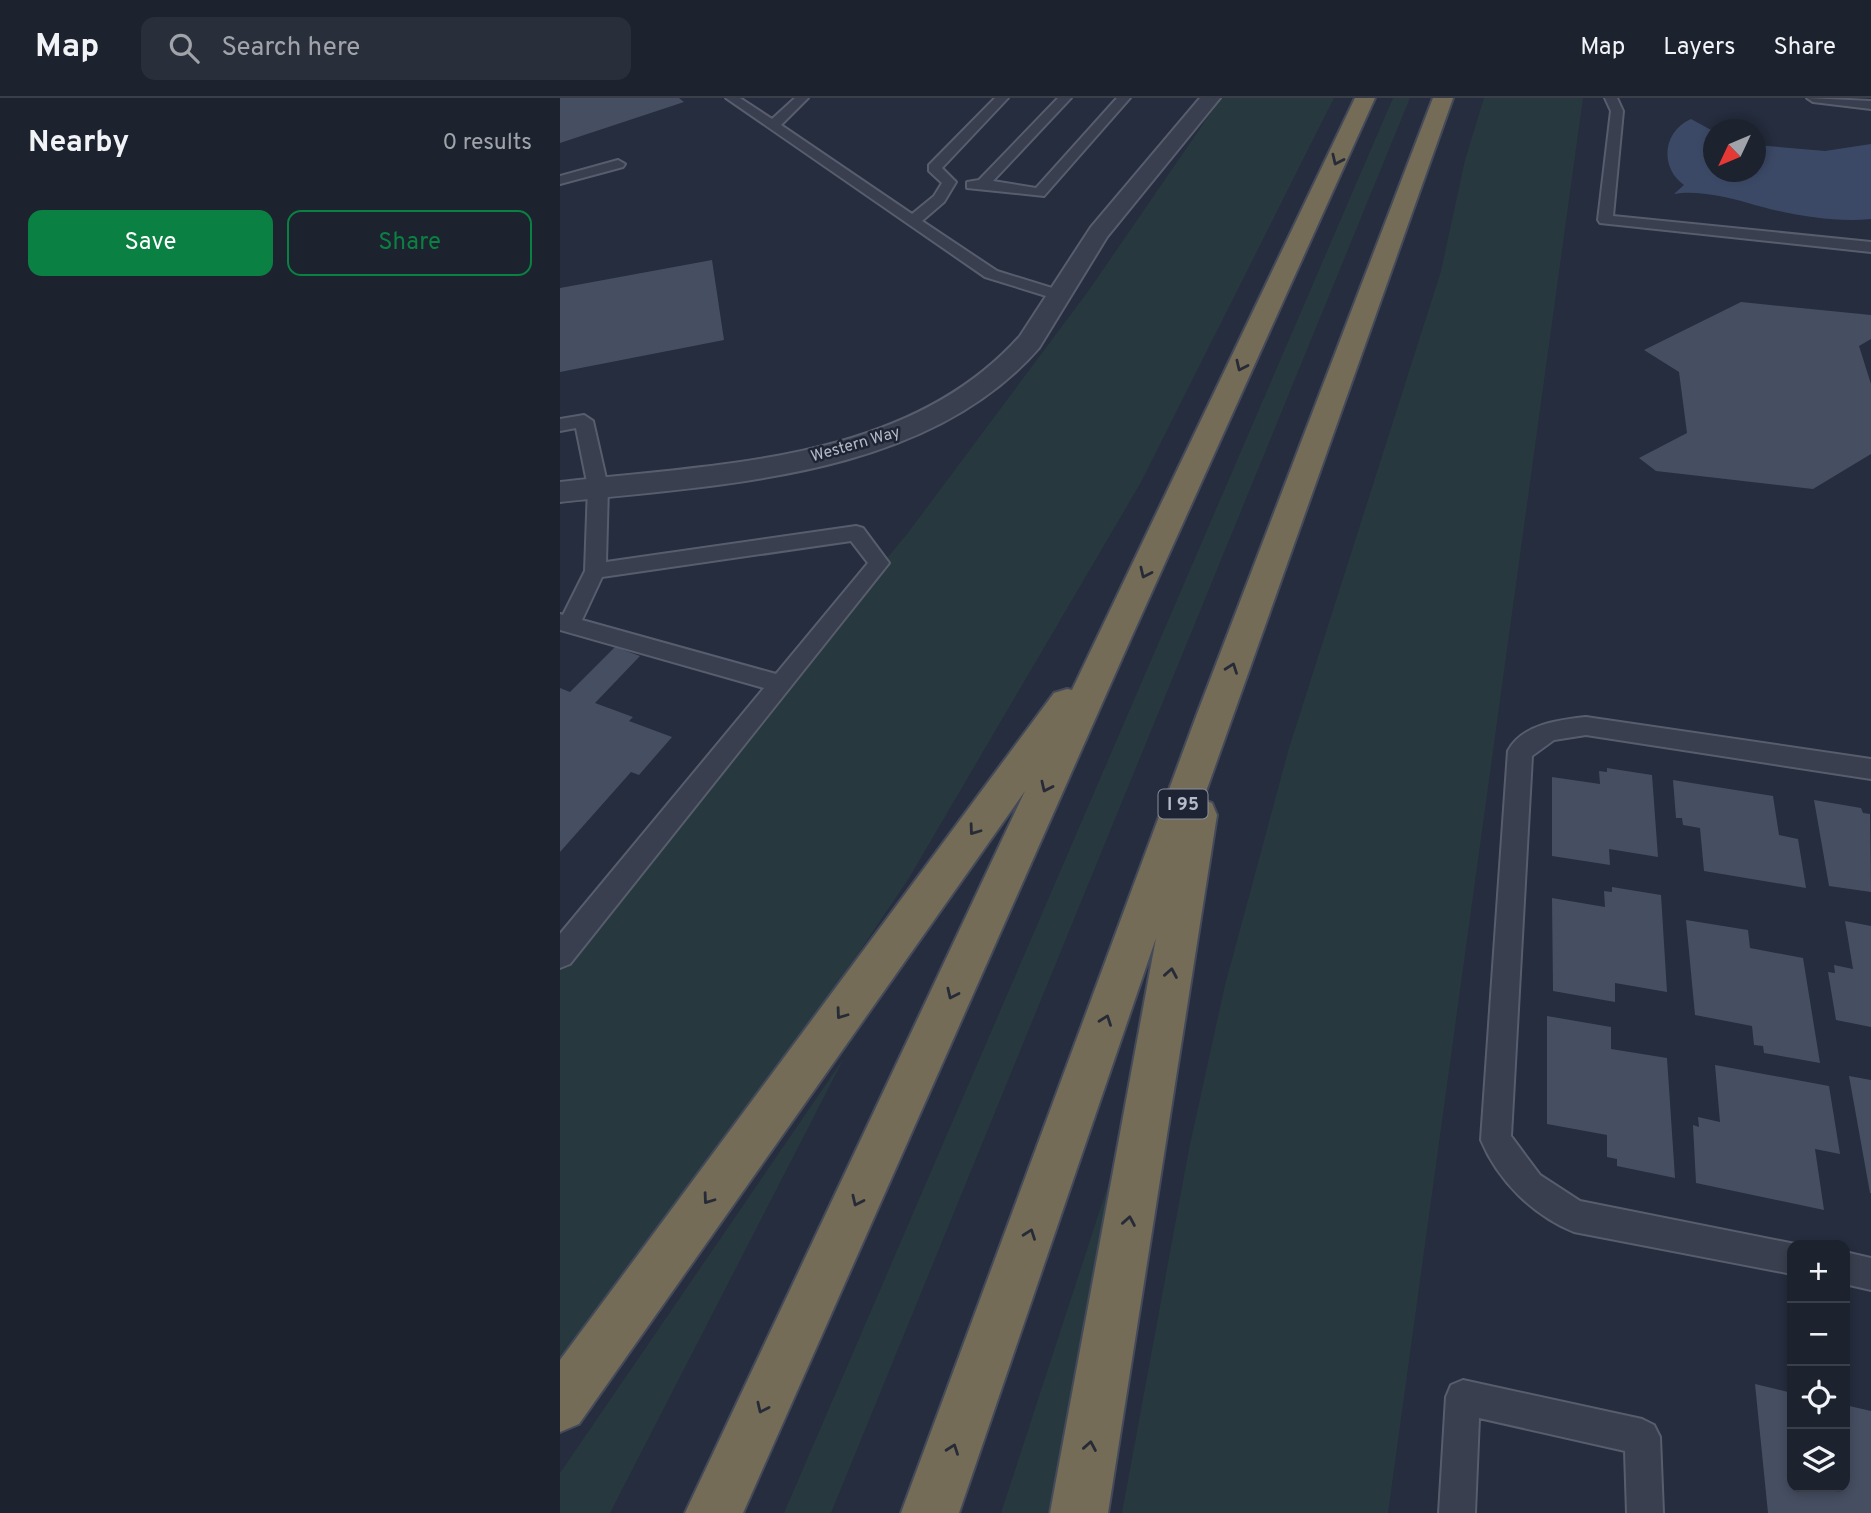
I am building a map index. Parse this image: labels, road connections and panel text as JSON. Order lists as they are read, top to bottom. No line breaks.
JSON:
{"streets":{"highway":["I 95"],"street":["Western Way"]},"north":"bottom left","page":{"header":"Map","search":"Search here","nav":["Map","Layers","Share"],"heading":["Nearby","0 results"],"buttons":["Save","Share"],"map_buttons":["+","−"]}}
